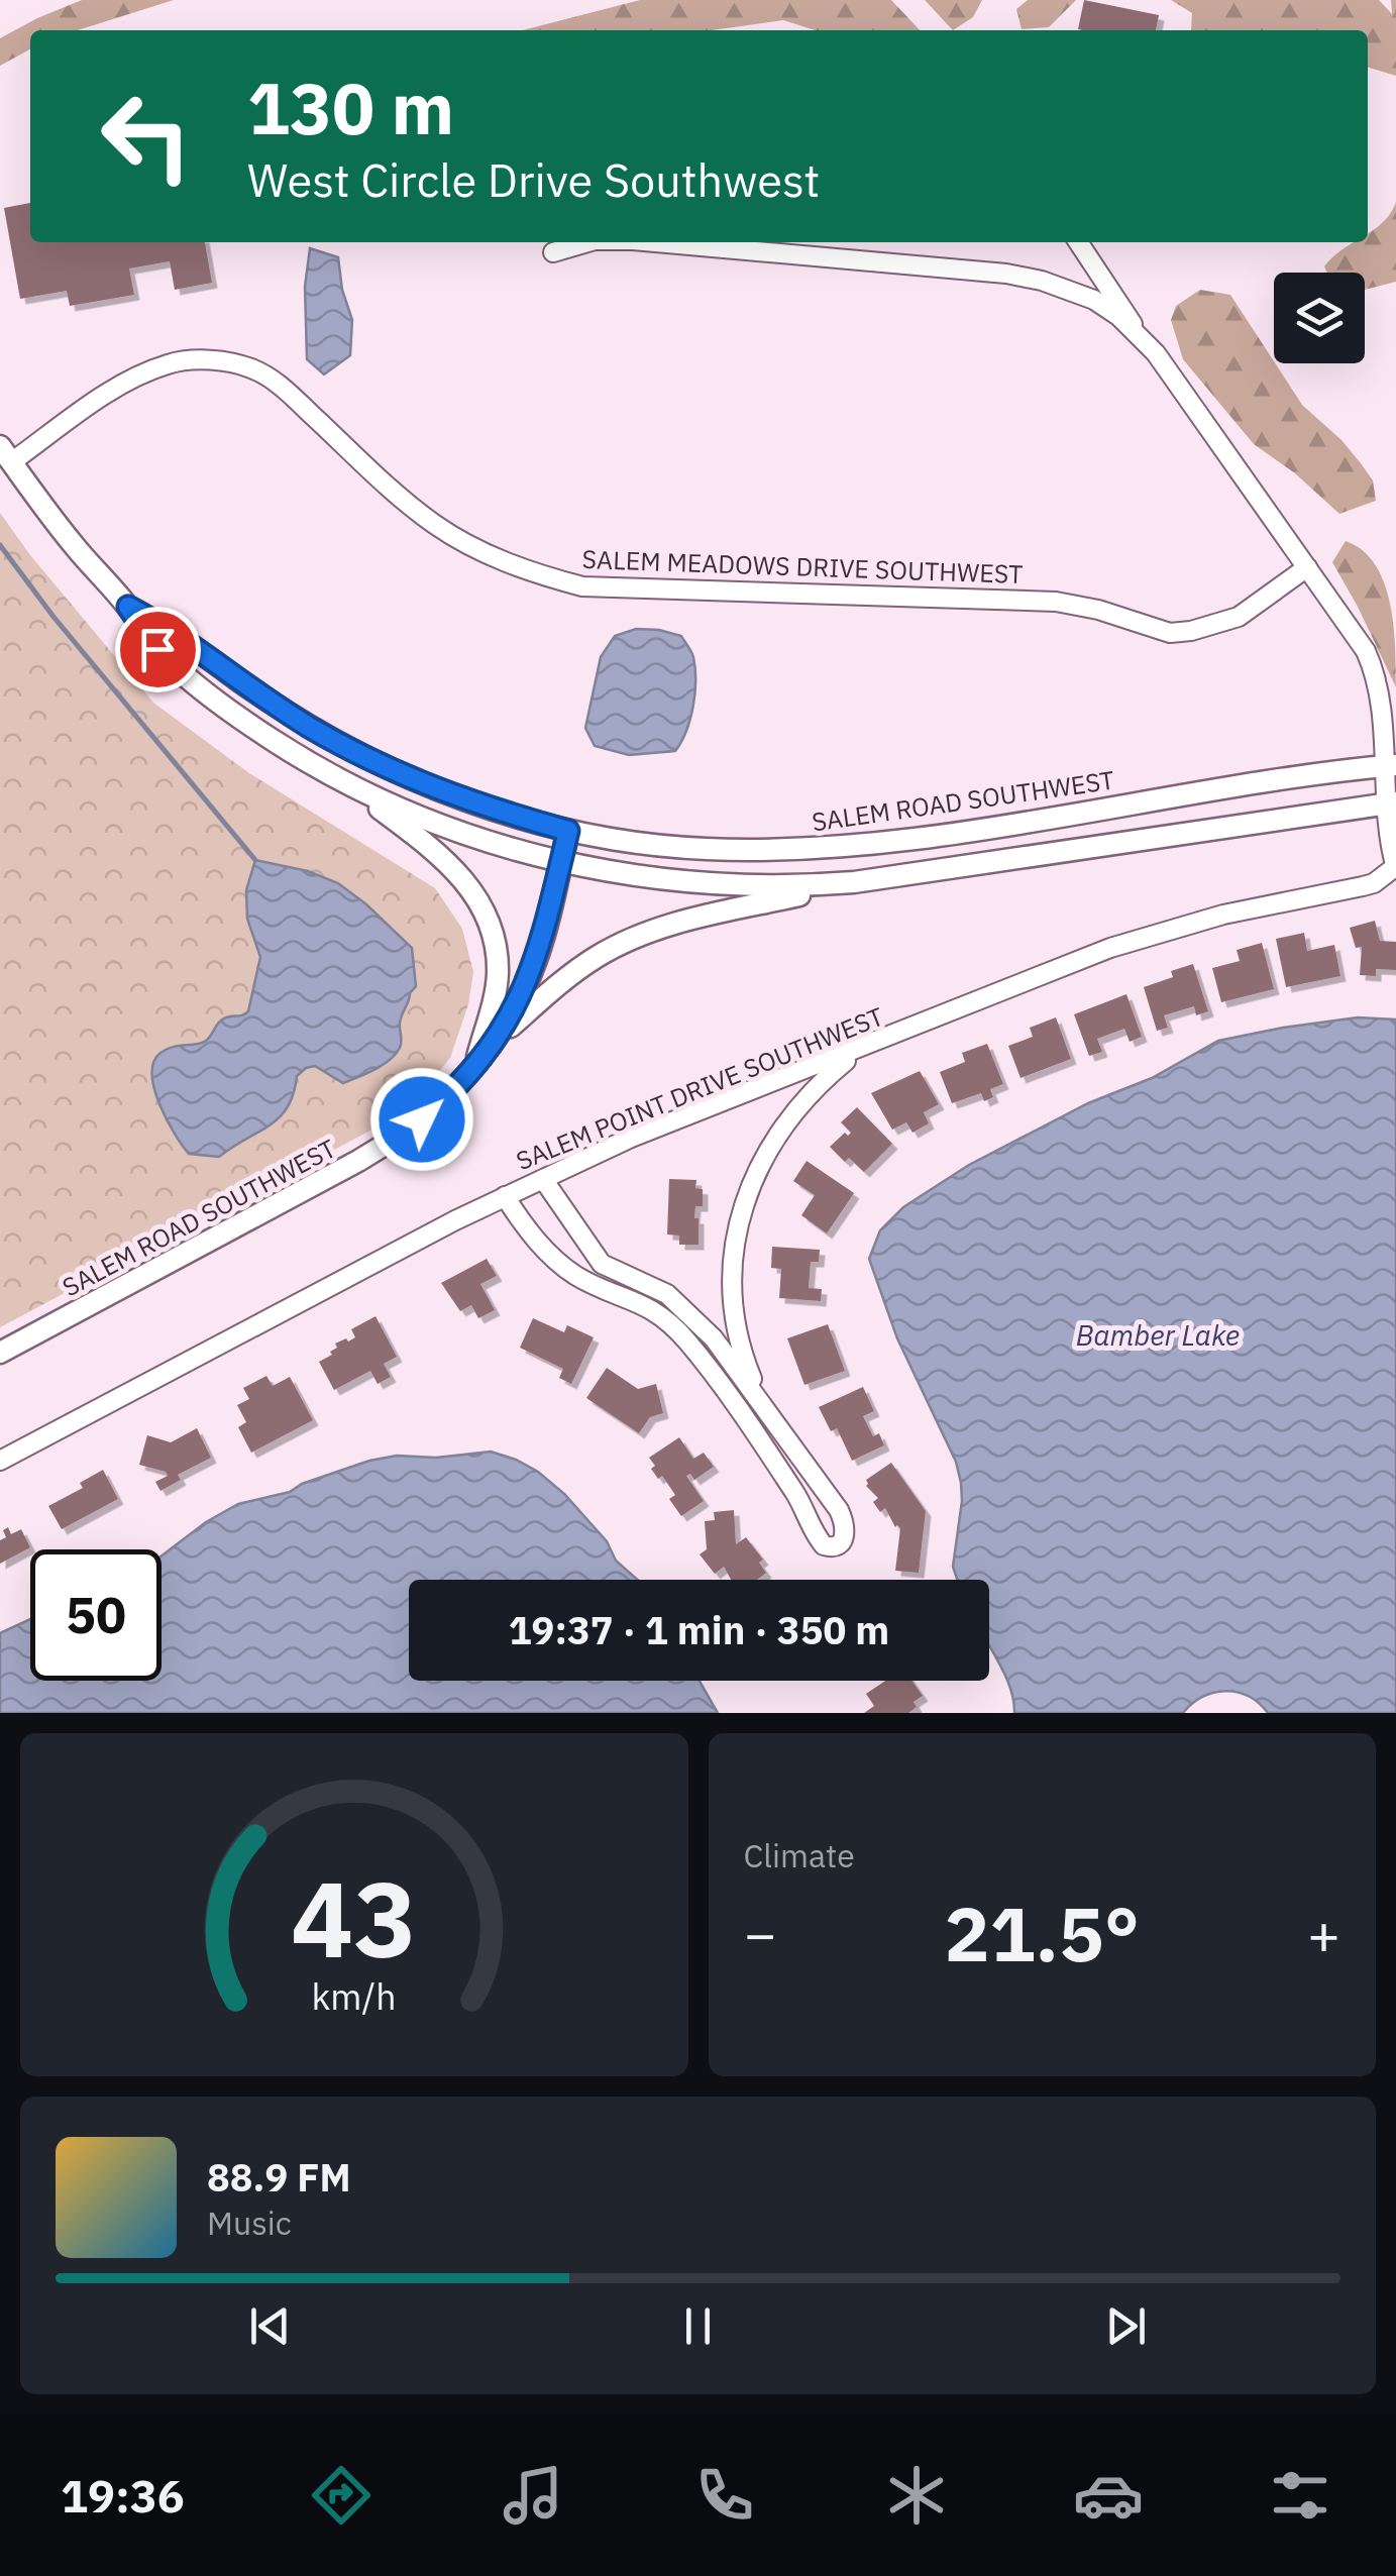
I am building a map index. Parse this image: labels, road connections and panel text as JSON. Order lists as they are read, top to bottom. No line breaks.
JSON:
{"streets":{"main road":["SALEM ROAD SOUTHWEST"],"street":["SALEM MEADOWS DRIVE SOUTHWEST","SALEM POINT DRIVE SOUTHWEST"]},"crossings":[["SALEM MEADOWS DRIVE SOUTHWEST","SALEM POINT DRIVE SOUTHWEST"],["SALEM ROAD SOUTHWEST","SALEM POINT DRIVE SOUTHWEST"]],"water":["Bamber Lake"],"page":{"turn":["130 m","West Circle Drive Southwest"],"limit":"50","trip":"19:37 · 1 min · 350 m","tile":"Climate","heat":["−","21.5°","+"],"song":["88.9 FM","Music"],"tabs":"19:36","gauge":["43","km/h"]}}
